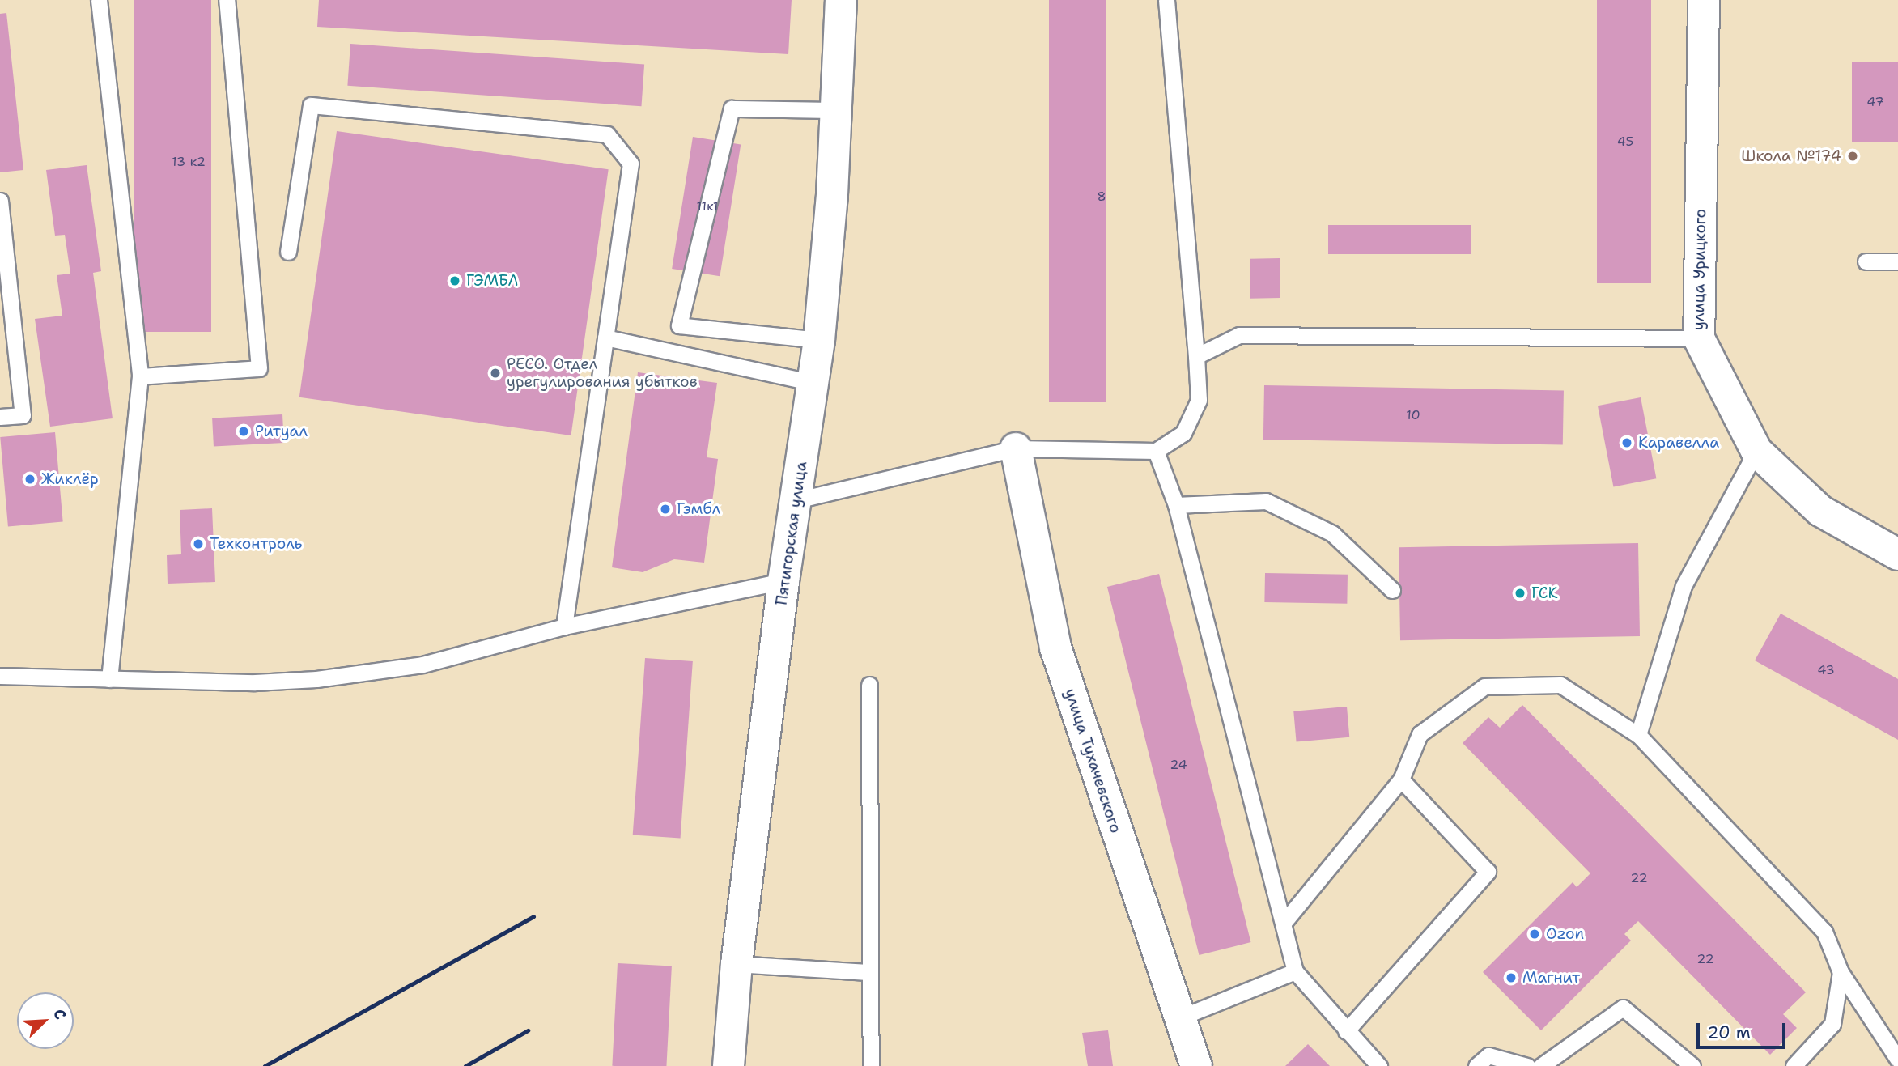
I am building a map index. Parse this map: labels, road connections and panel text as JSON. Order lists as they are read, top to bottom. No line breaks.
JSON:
{"streets":{"street":["улица Урицкого","Пятигорская улица","улица Тухачевского"]},"places":["Школа №174","ГЭМБЛ","РЕСО. Отдел урегулирования убытков","Ритуал","Каравелла","Жиклёр","Гэмбл","Техконтроль","ГСК","Ozon","Магнит"],"house_numbers":["47","45","13 к2","8","11к1","10","43","24","22","22"],"scale_bar":"20 m","north":"top right"}
